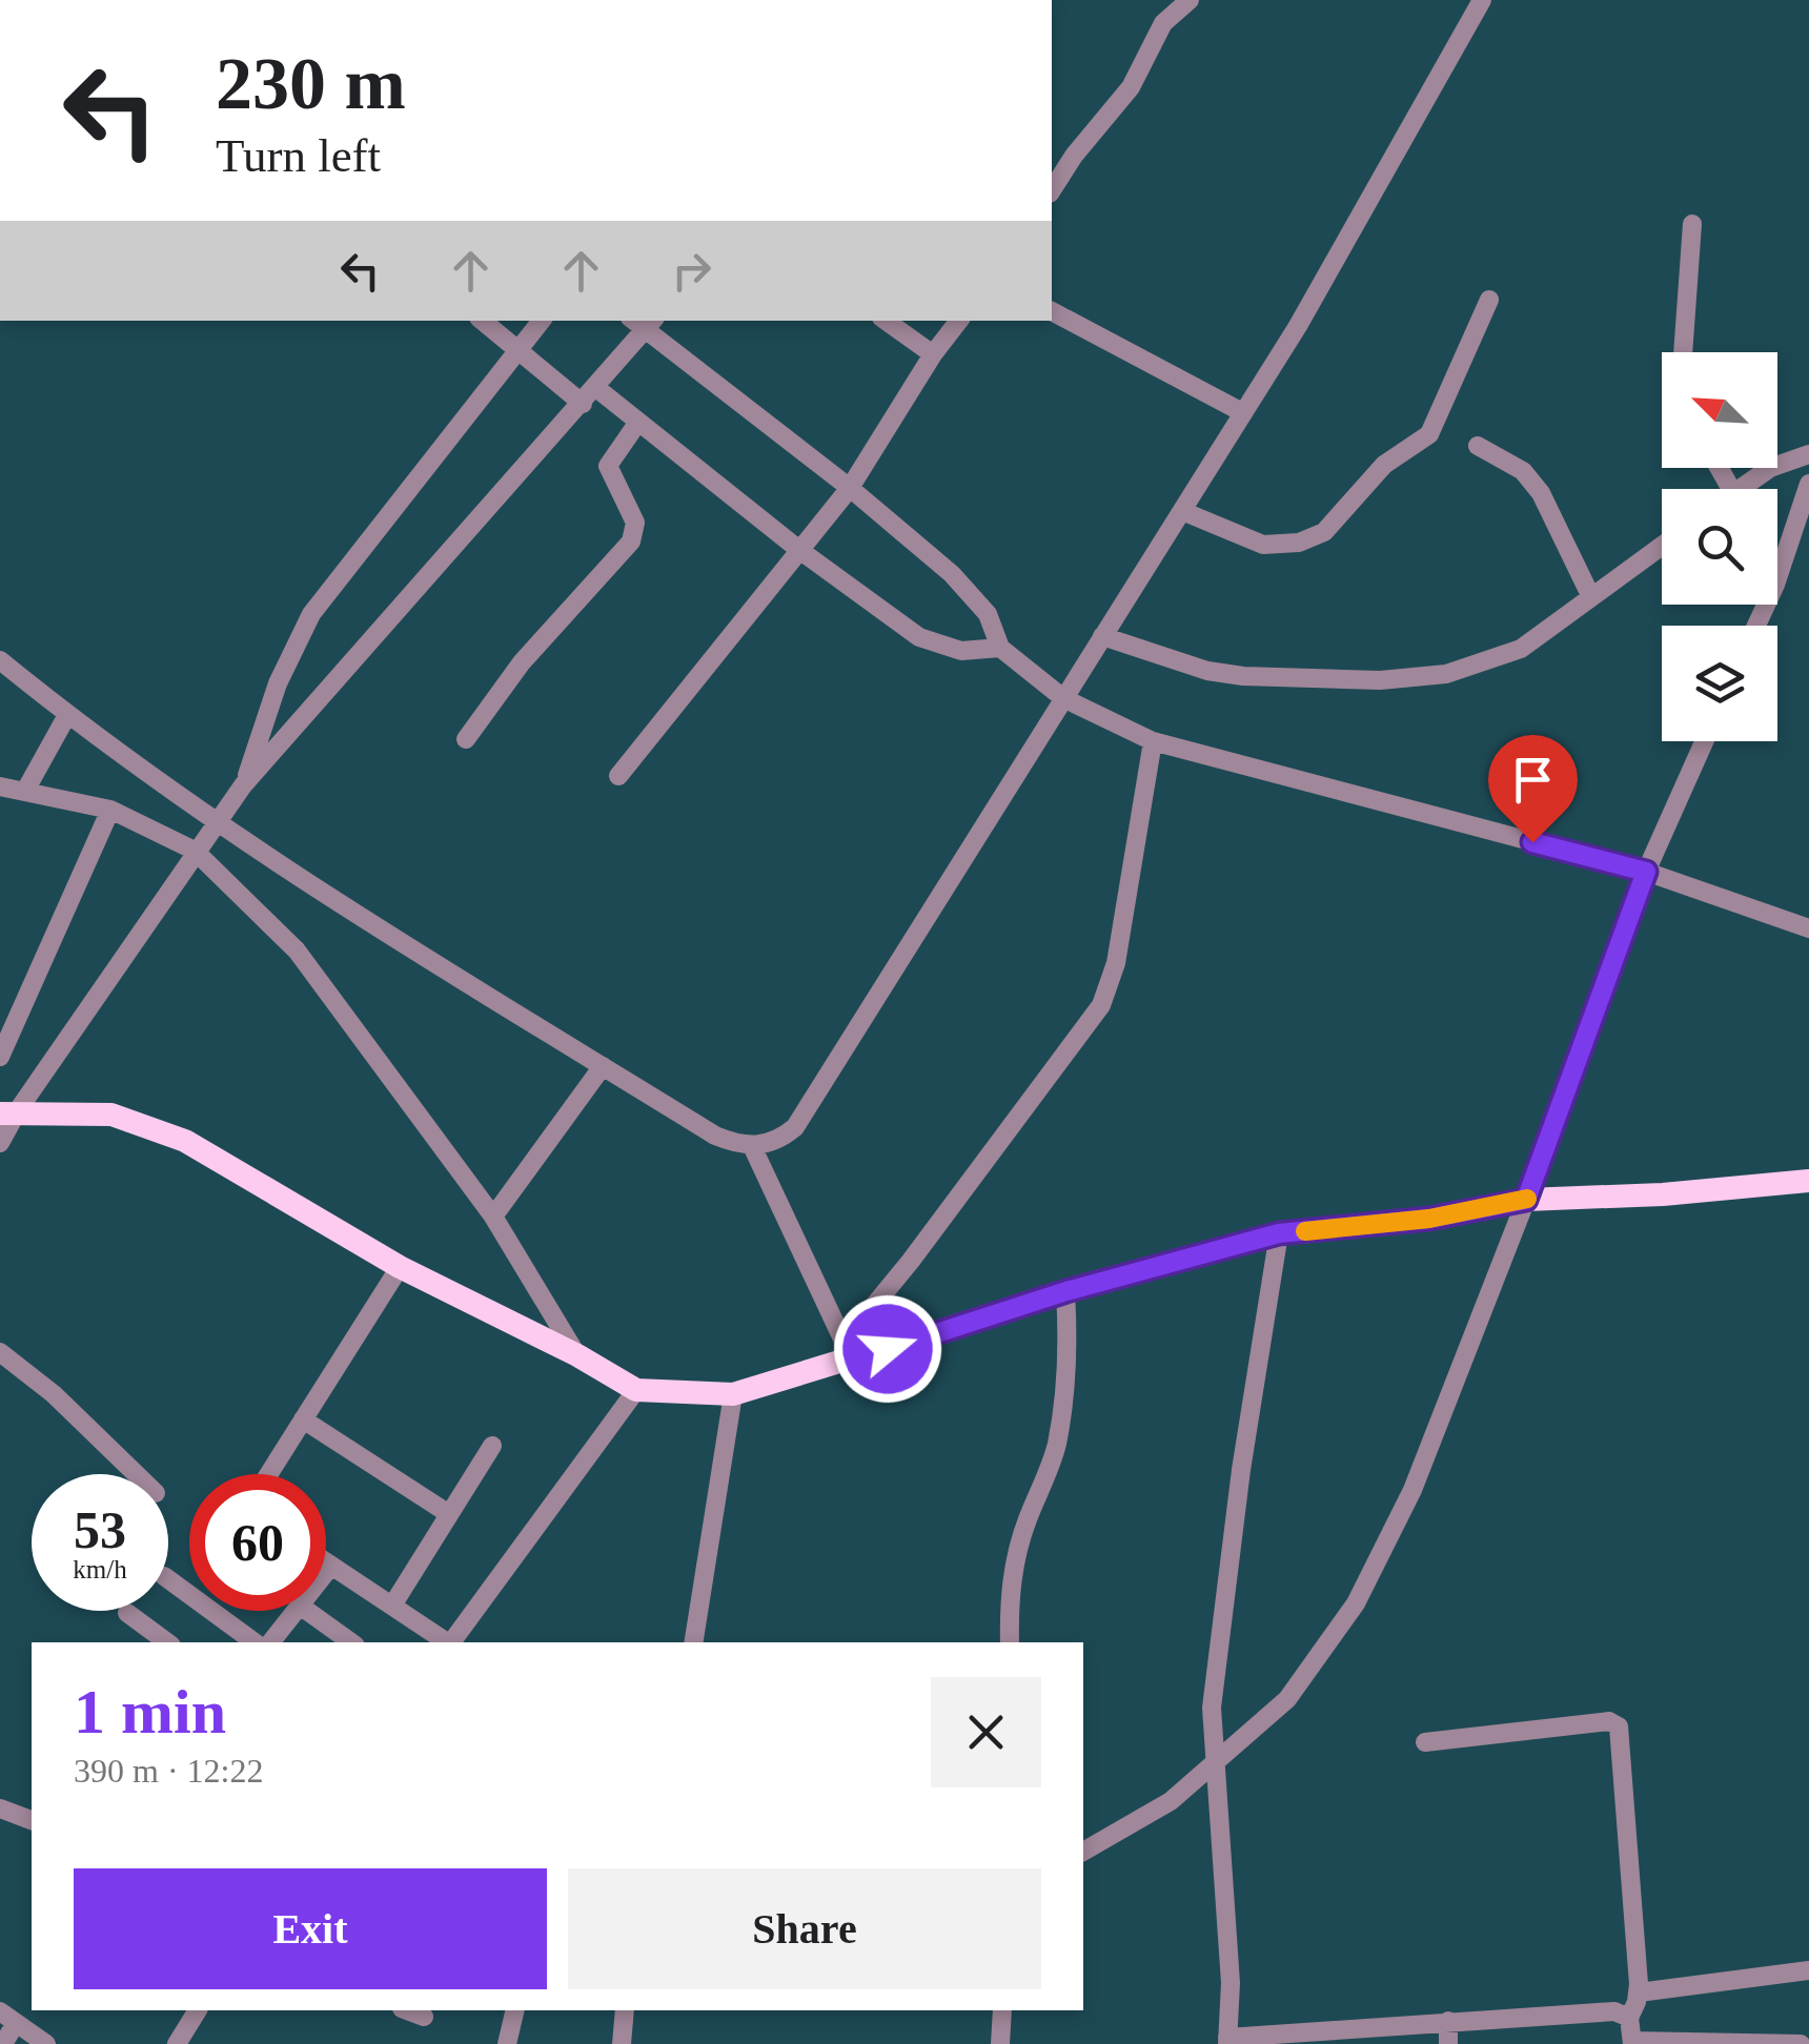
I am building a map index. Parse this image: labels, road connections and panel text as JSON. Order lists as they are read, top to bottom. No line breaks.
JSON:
{"north":"top left","page":{"turn":["230 m","Turn left"],"speed":"53 km/h","limit":"60","heading":["1 min","390 m · 12:22"],"buttons":["Exit","Share"]}}
